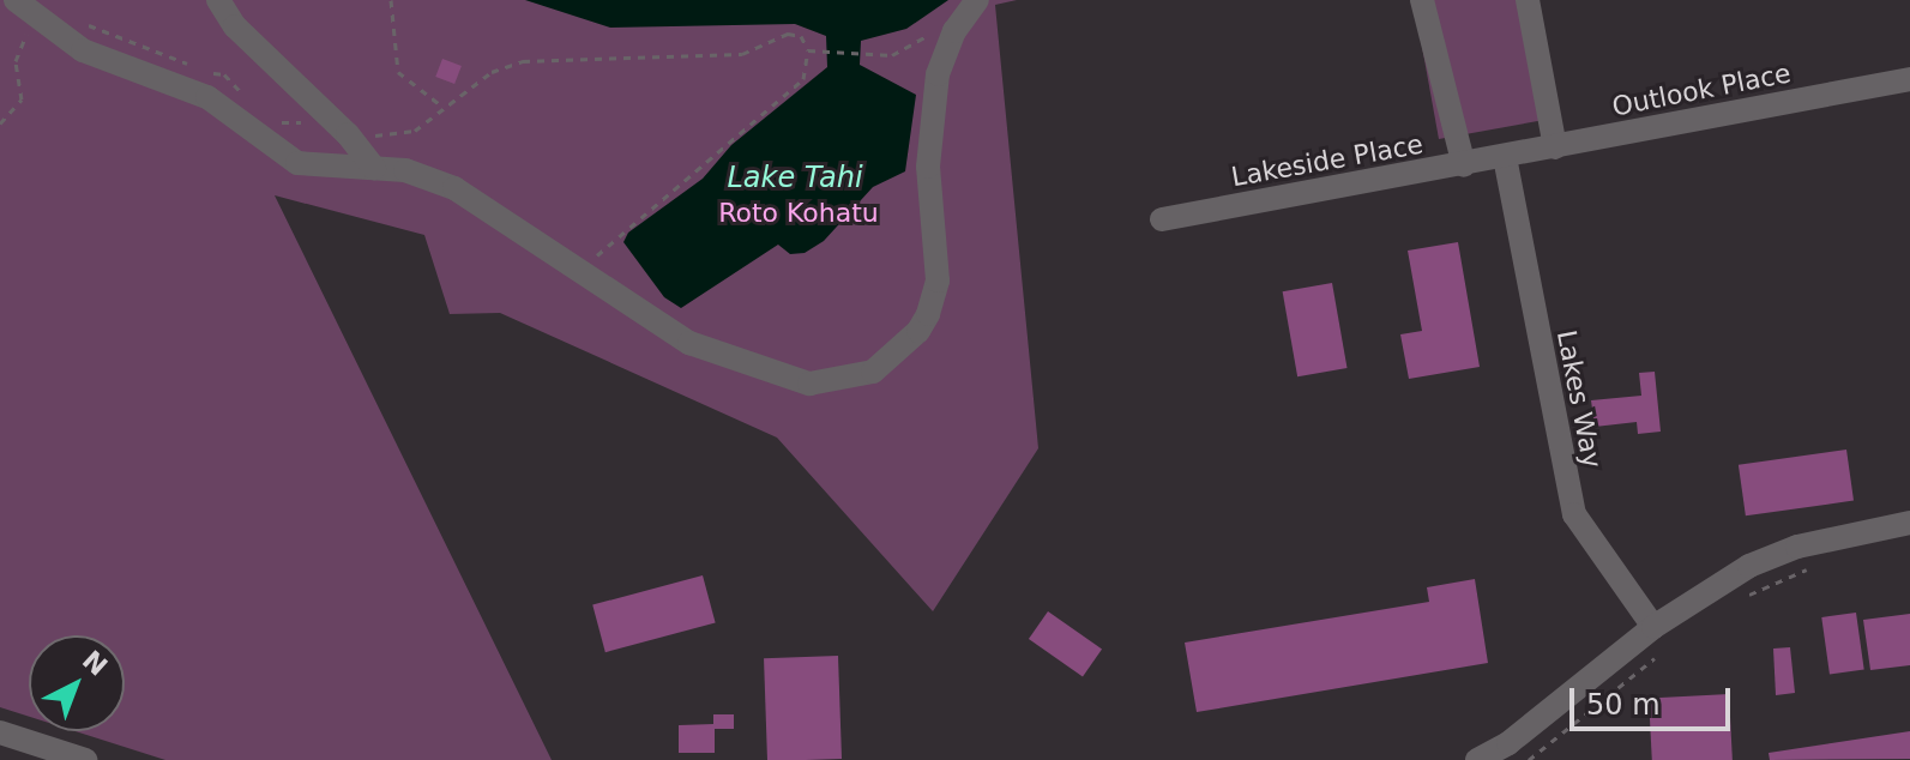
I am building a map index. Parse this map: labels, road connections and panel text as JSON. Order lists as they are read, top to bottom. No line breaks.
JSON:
{"streets":{"street":["Outlook Place","Lakeside Place","Lakes Way"]},"crossings":[["Outlook Place","Lakeside Place"],["Outlook Place","Lakes Way"],["Lakeside Place","Lakes Way"]],"water":["Lake Tahi"],"parks":["Roto Kohatu"],"scale_bar":"50 m","north":"top right"}
